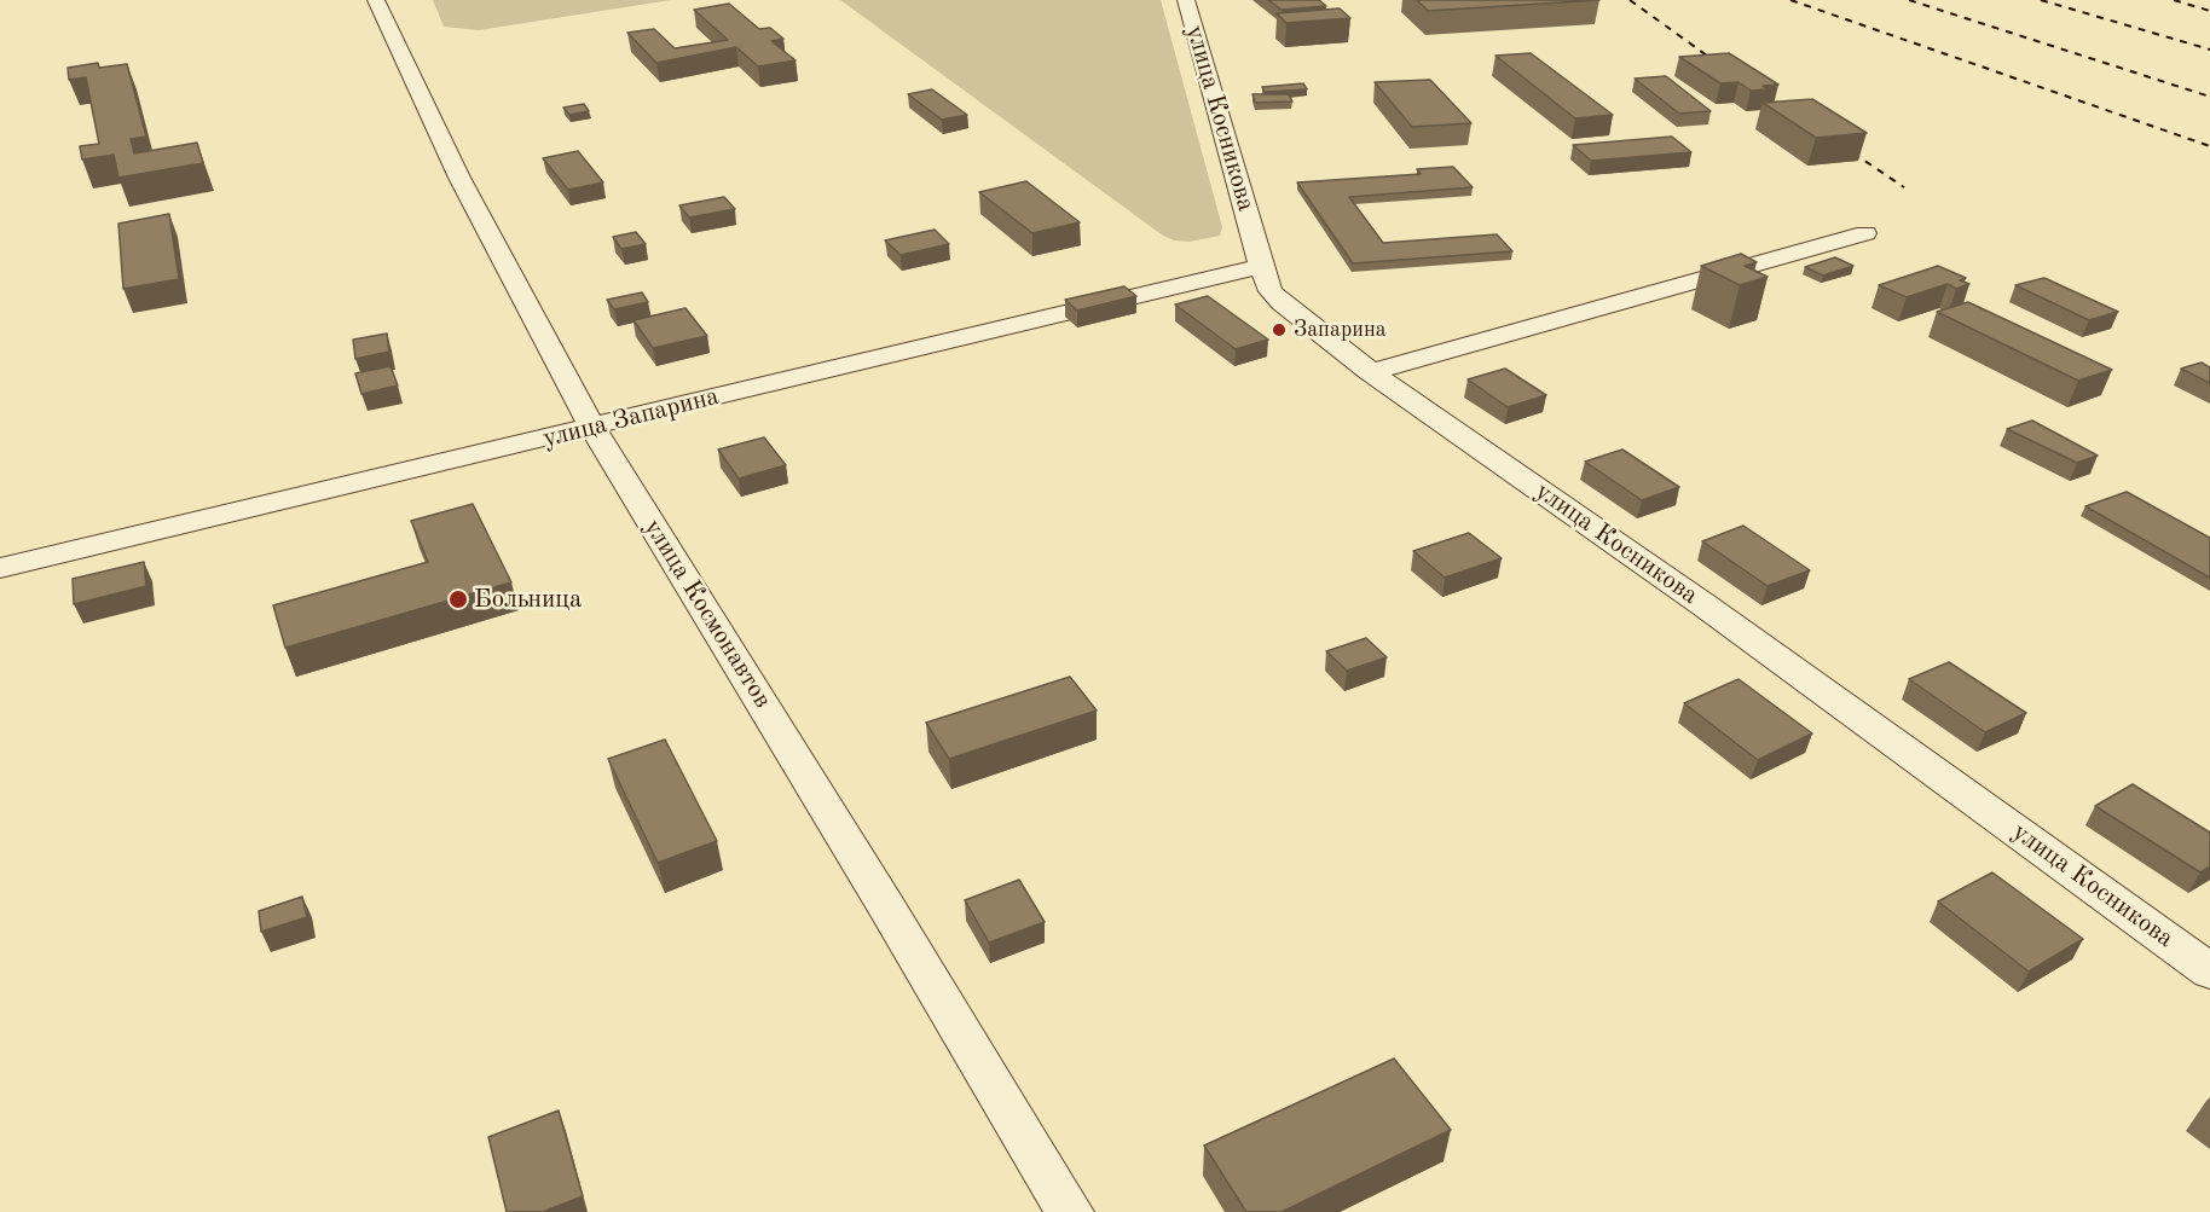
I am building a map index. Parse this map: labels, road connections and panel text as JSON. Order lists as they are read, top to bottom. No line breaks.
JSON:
{"streets":{"street":["улица Косникова","улица Запарина","улица Космонавтов"]},"crossings":[["улица Косникова","улица Запарина"],["улица Запарина","улица Космонавтов"]],"places":["Запарина","Больница"]}
